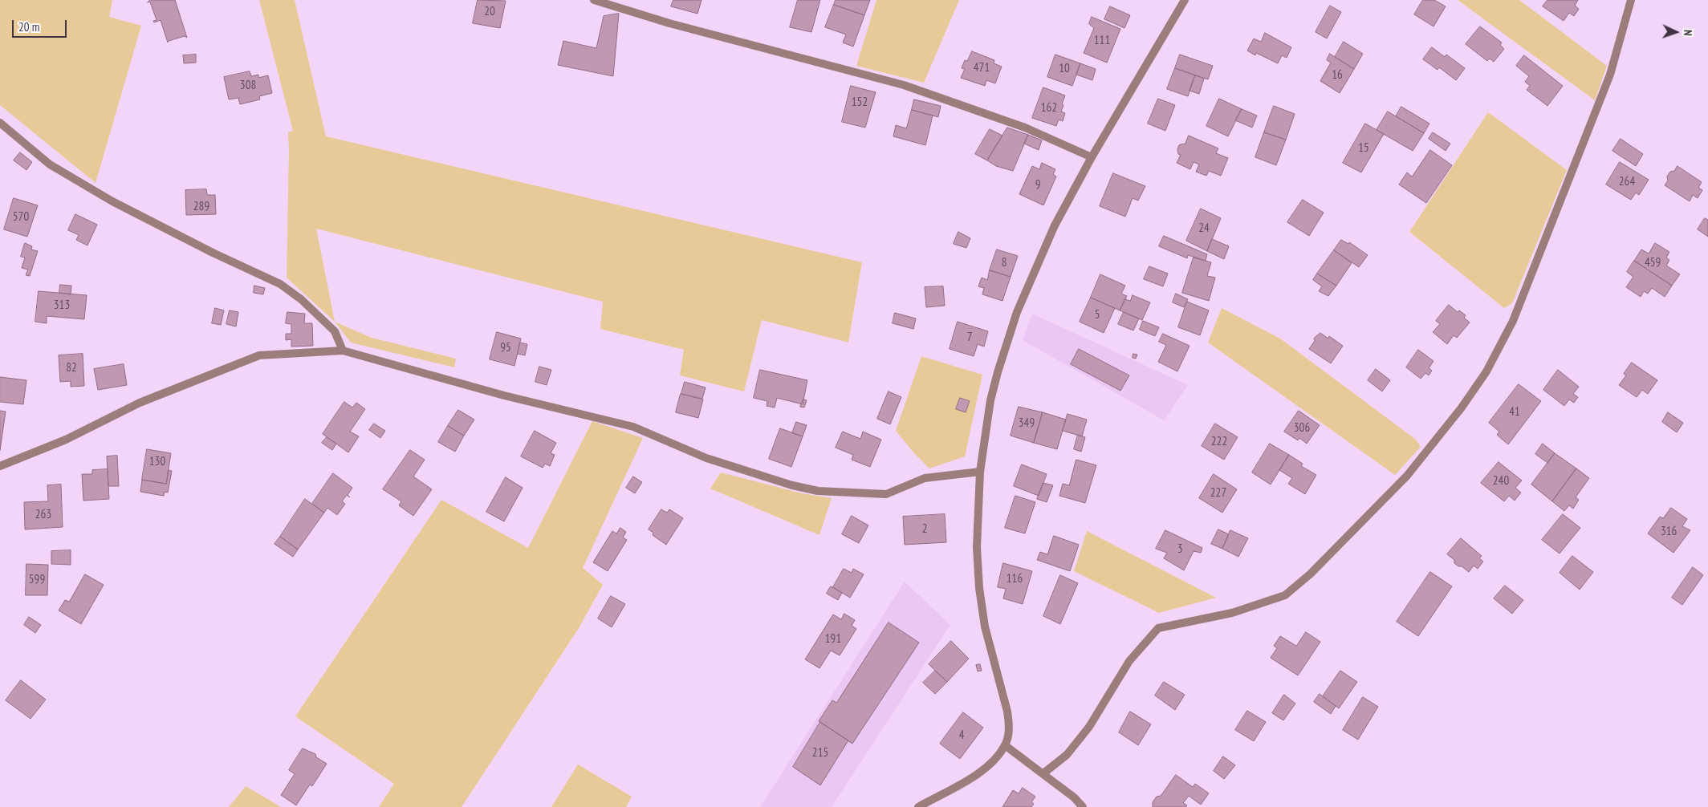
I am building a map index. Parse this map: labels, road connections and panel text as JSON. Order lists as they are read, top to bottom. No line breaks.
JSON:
{"house_numbers":["20","111","471","10","16","308","152","162","15","264","9","289","570","24","8","459","313","5","7","95","82","41","349","306","222","130","240","227","263","2","316","3","116","599","191","4","215"],"scale_bar":"20 m","north":"right"}
